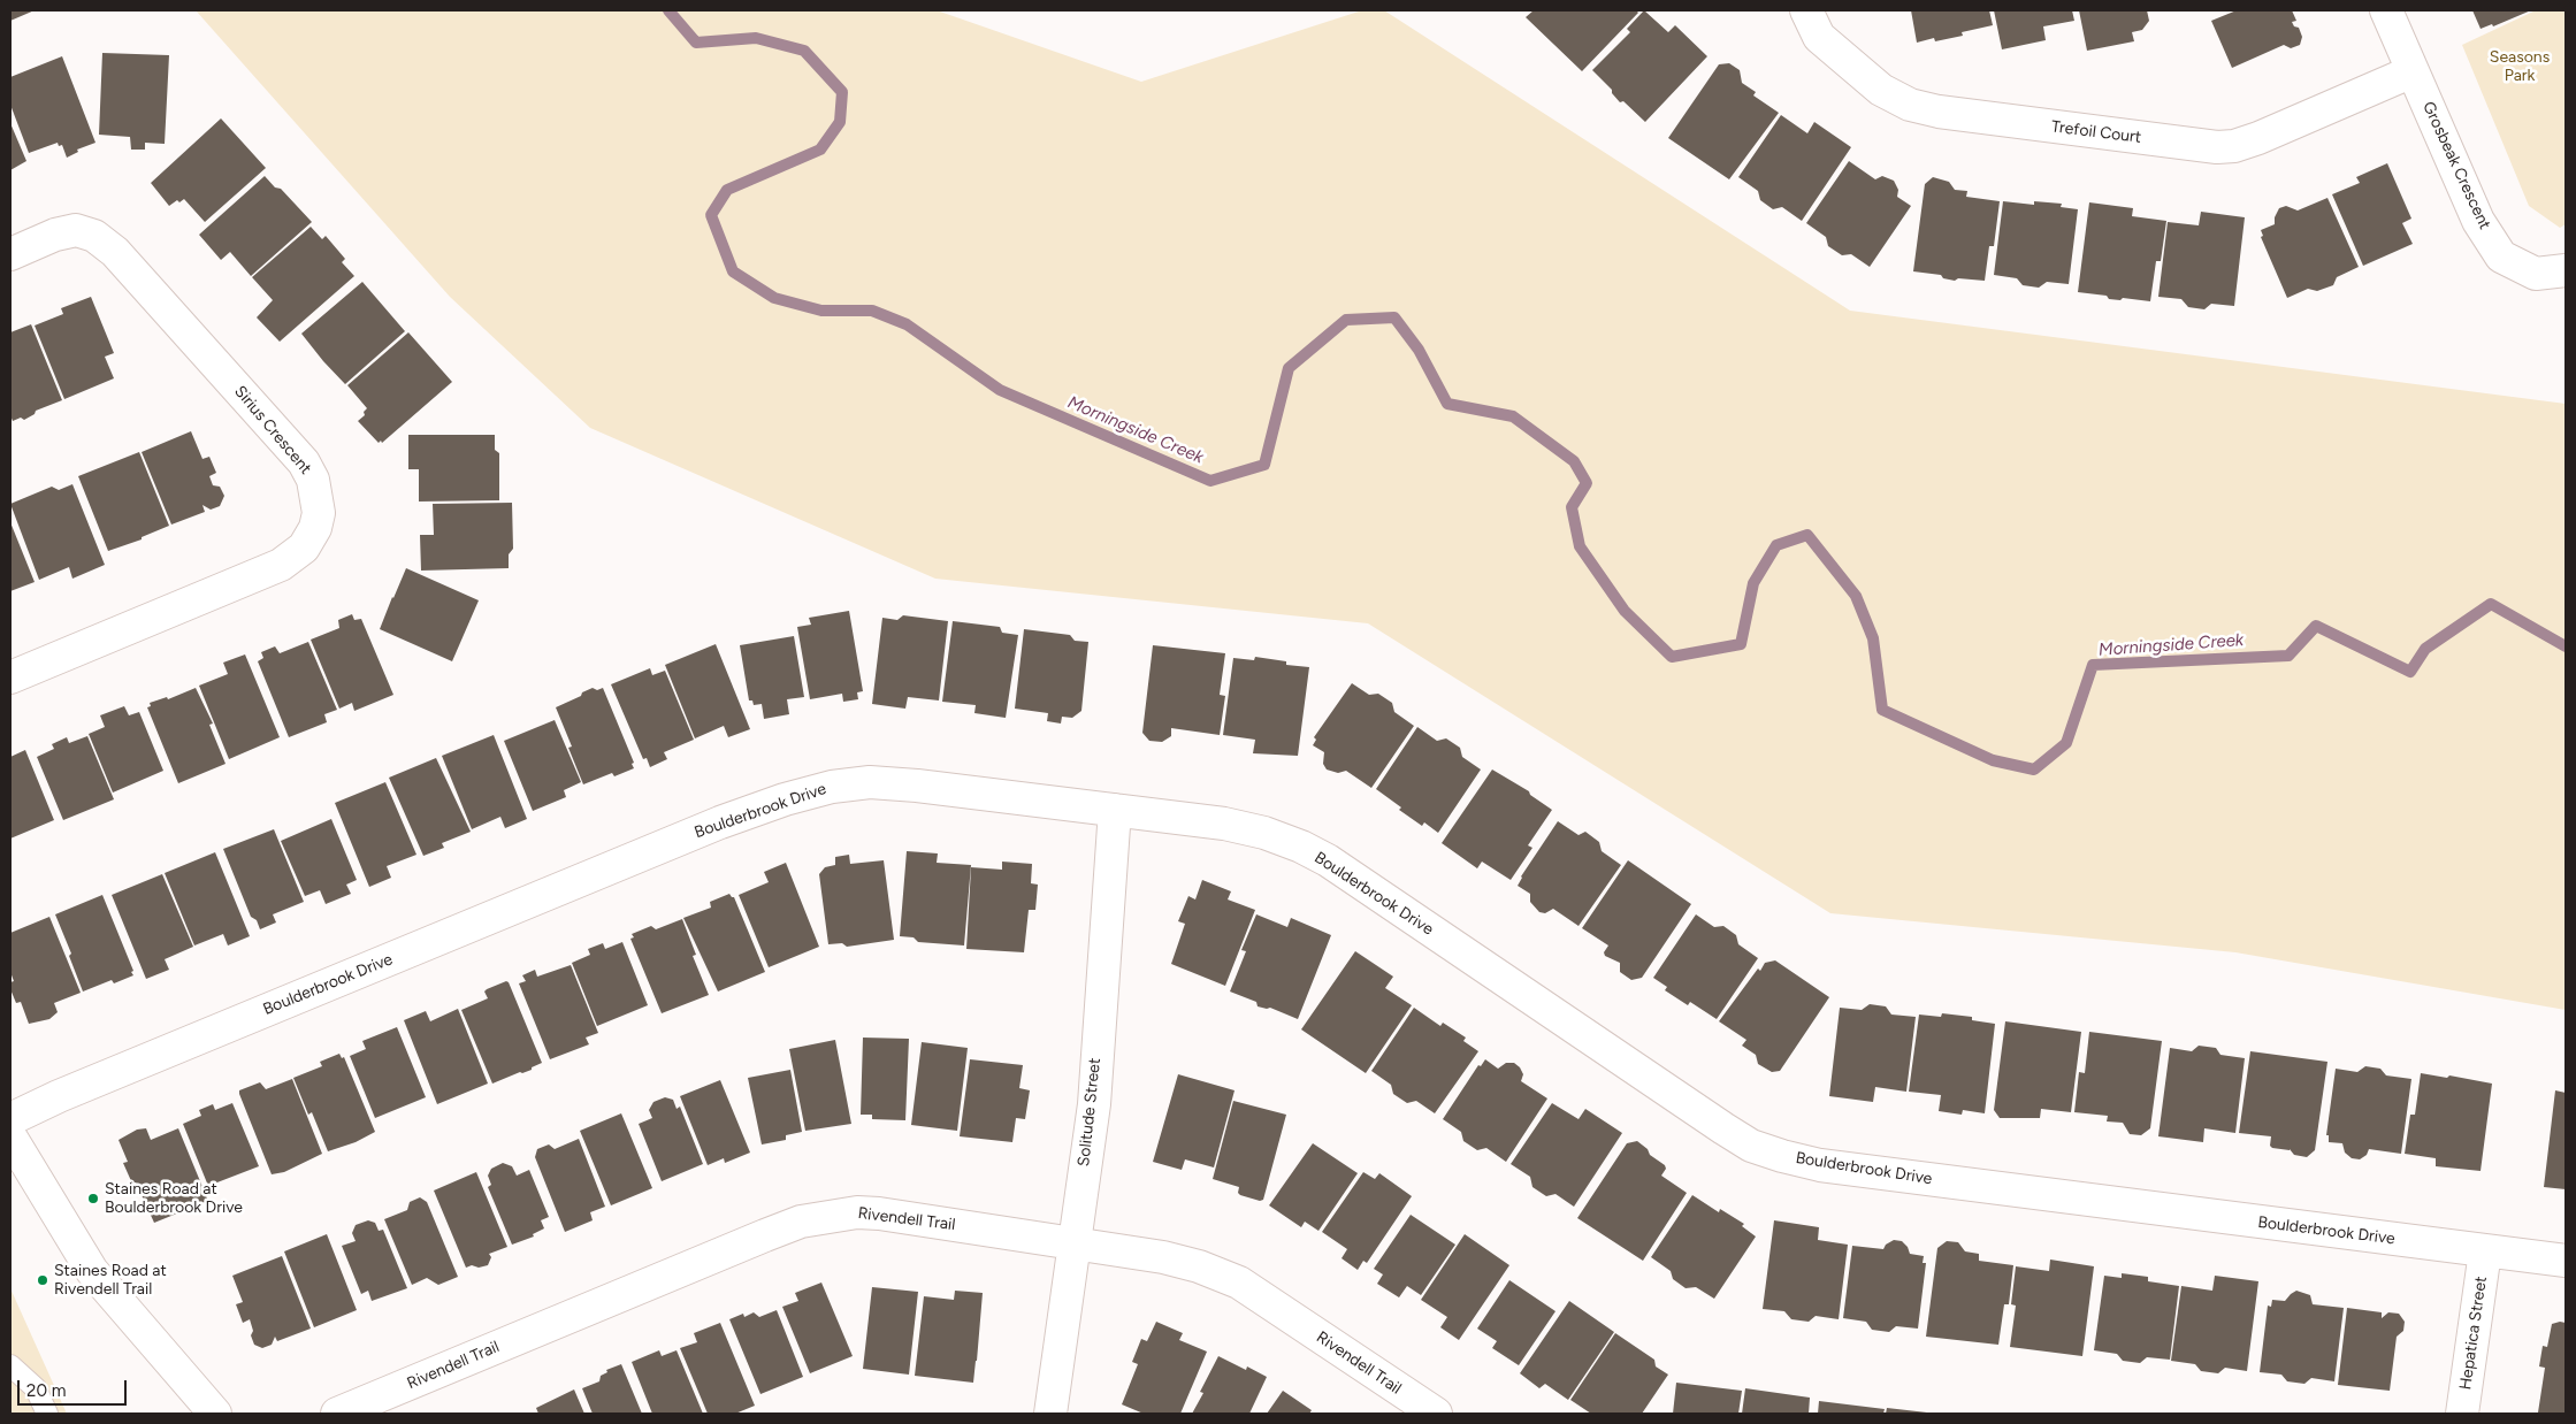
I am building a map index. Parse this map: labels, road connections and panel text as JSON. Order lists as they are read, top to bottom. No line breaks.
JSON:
{"streets":{"street":["Trefoil Court","Grosbeak Crescent","Sirius Crescent","Boulderbrook Drive","Solitude Street","Rivendell Trail","Hepatica Street"]},"crossings":[["Trefoil Court","Grosbeak Crescent"],["Boulderbrook Drive","Solitude Street"],["Boulderbrook Drive","Hepatica Street"],["Solitude Street","Rivendell Trail"]],"water":["Morningside Creek"],"parks":["Seasons Park"],"places":["Staines Road at Boulderbrook Drive","Staines Road at Rivendell Trail"],"scale_bar":"20 m"}
